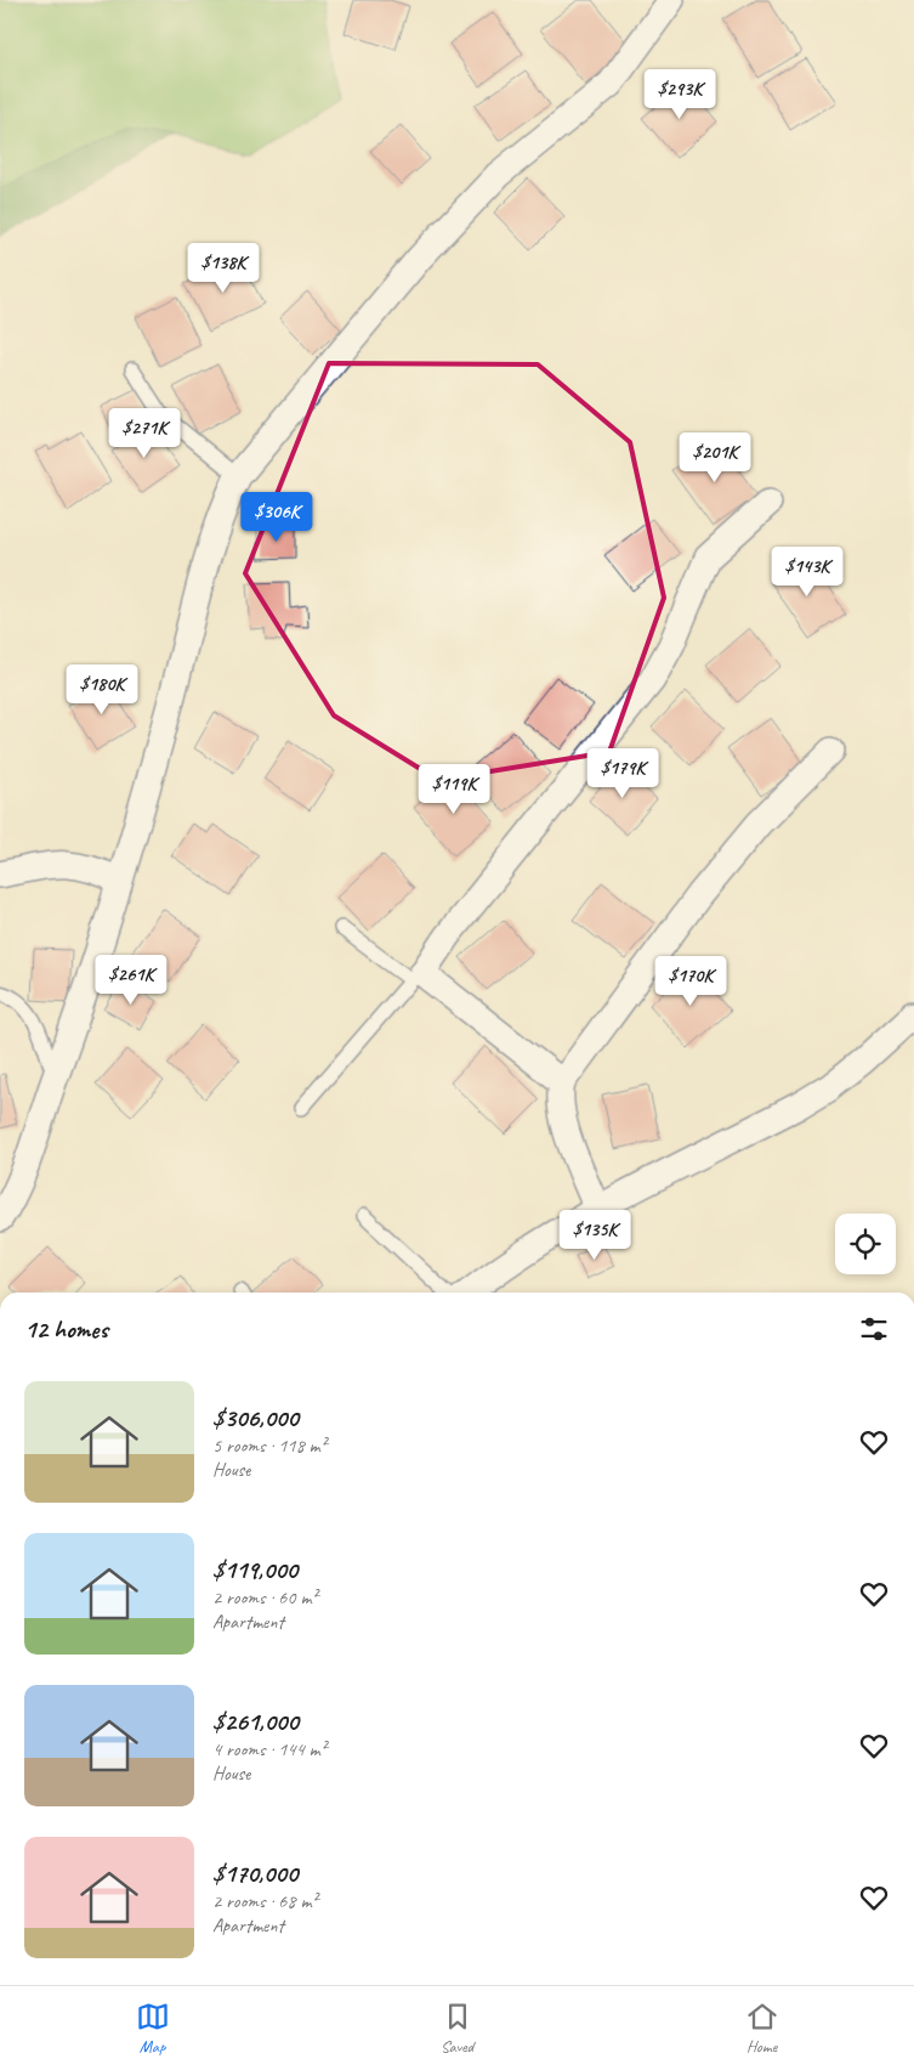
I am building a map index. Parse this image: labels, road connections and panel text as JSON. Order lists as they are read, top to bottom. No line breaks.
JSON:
{"page":{"price":["$293K","$138K","$271K","$201K","$306K","$143K","$180K","$179K","$119K","$261K","$170K","$135K"],"heading":"12 homes","list":[{"name":"$306,000","note":"5 rooms · 118 m² · House"},{"name":"$119,000","note":"2 rooms · 60 m² · Apartment"},{"name":"$261,000","note":"4 rooms · 144 m² · House"},{"name":"$170,000","note":"2 rooms · 68 m² · Apartment"}],"tabs":["Map","Saved","Home"]}}
